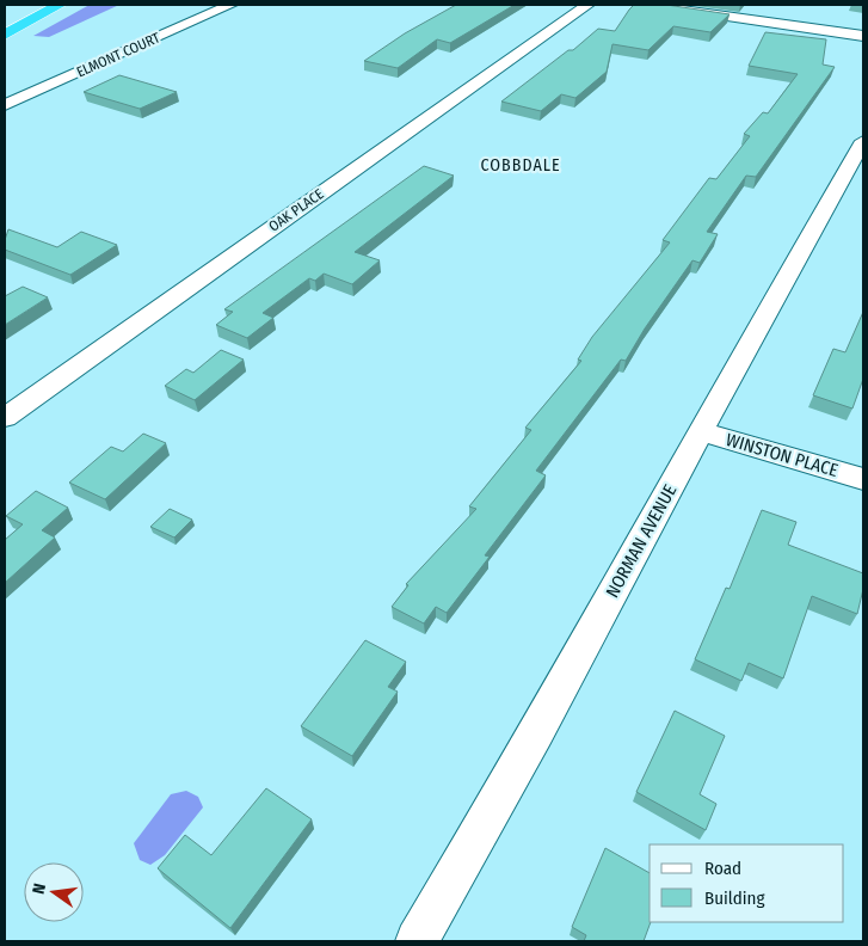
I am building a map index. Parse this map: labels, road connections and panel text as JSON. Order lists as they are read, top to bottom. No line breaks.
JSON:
{"streets":{"street":["ELMONT COURT","OAK PLACE","WINSTON PLACE","NORMAN AVENUE"]},"crossings":[["WINSTON PLACE","NORMAN AVENUE"]],"districts":["COBBDALE"],"legend":["Road","Building"],"north":"left"}
